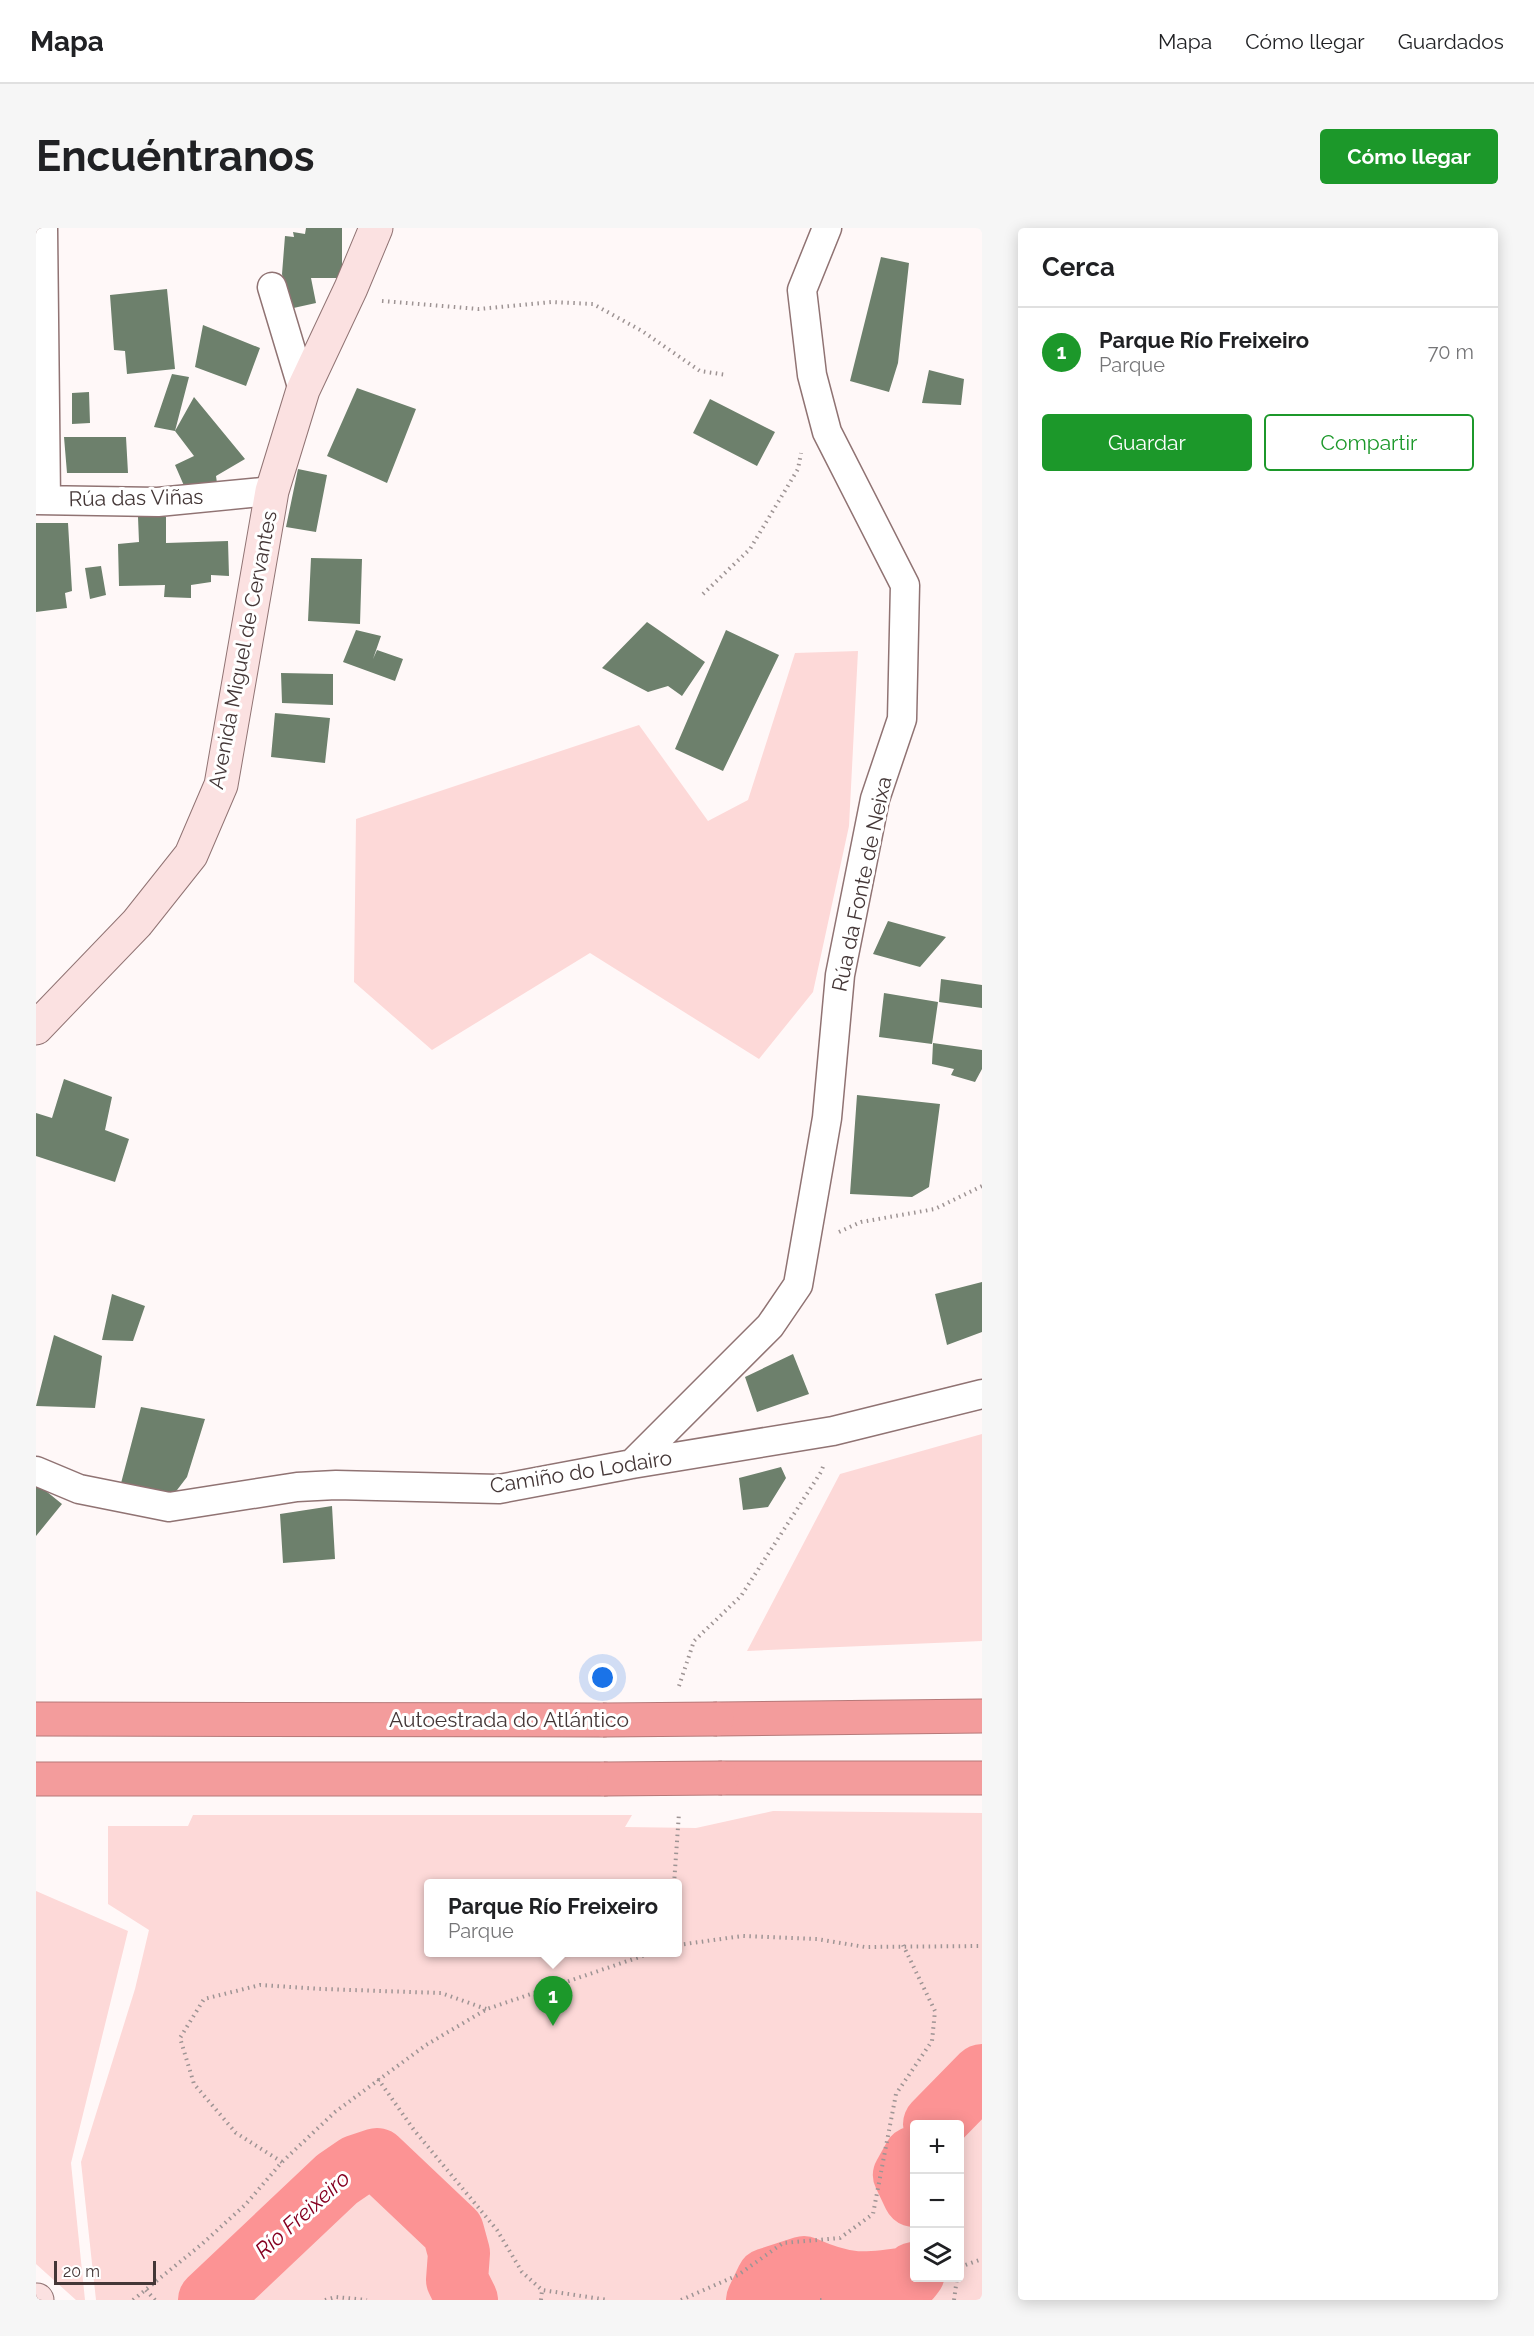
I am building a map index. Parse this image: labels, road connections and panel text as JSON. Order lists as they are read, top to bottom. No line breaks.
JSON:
{"streets":{"highway":["Autoestrada do Atlántico"],"street":["Rúa das Viñas","Avenida Miguel de Cervantes","Rúa da Fonte de Neixa","Camiño do Lodairo"]},"crossings":[["Rúa das Viñas","Avenida Miguel de Cervantes"],["Rúa da Fonte de Neixa","Camiño do Lodairo"]],"water":["Río Freixeiro"],"scale_bar":"20 m","page":{"header":"Mapa","nav":["Mapa","Cómo llegar","Guardados"],"buttons":["Cómo llegar",["Guardar","Compartir"]],"title":"Encuéntranos","heading":"Cerca","list":[{"mark":"1","name":"Parque Río Freixeiro","note":"Parque","value":"70 m"}],"popup":["Parque Río Freixeiro","Parque"],"pins":"1","map_buttons":["+","−"],"scale":"20 m"}}
